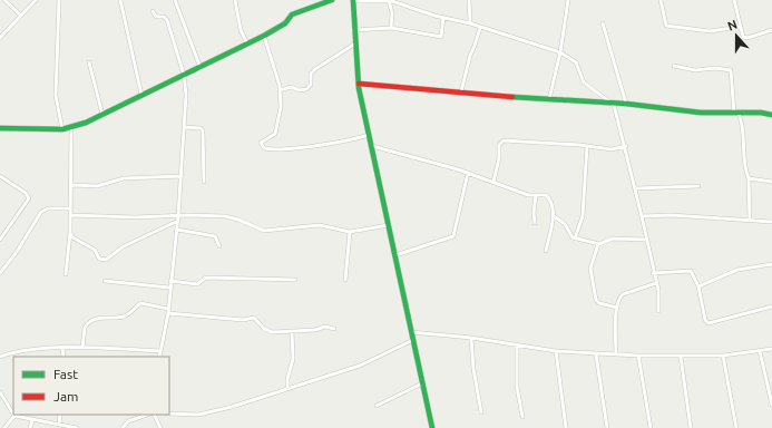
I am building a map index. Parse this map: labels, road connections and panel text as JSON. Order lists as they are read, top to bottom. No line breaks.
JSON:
{"legend":["Fast","Jam"],"north":"top"}
